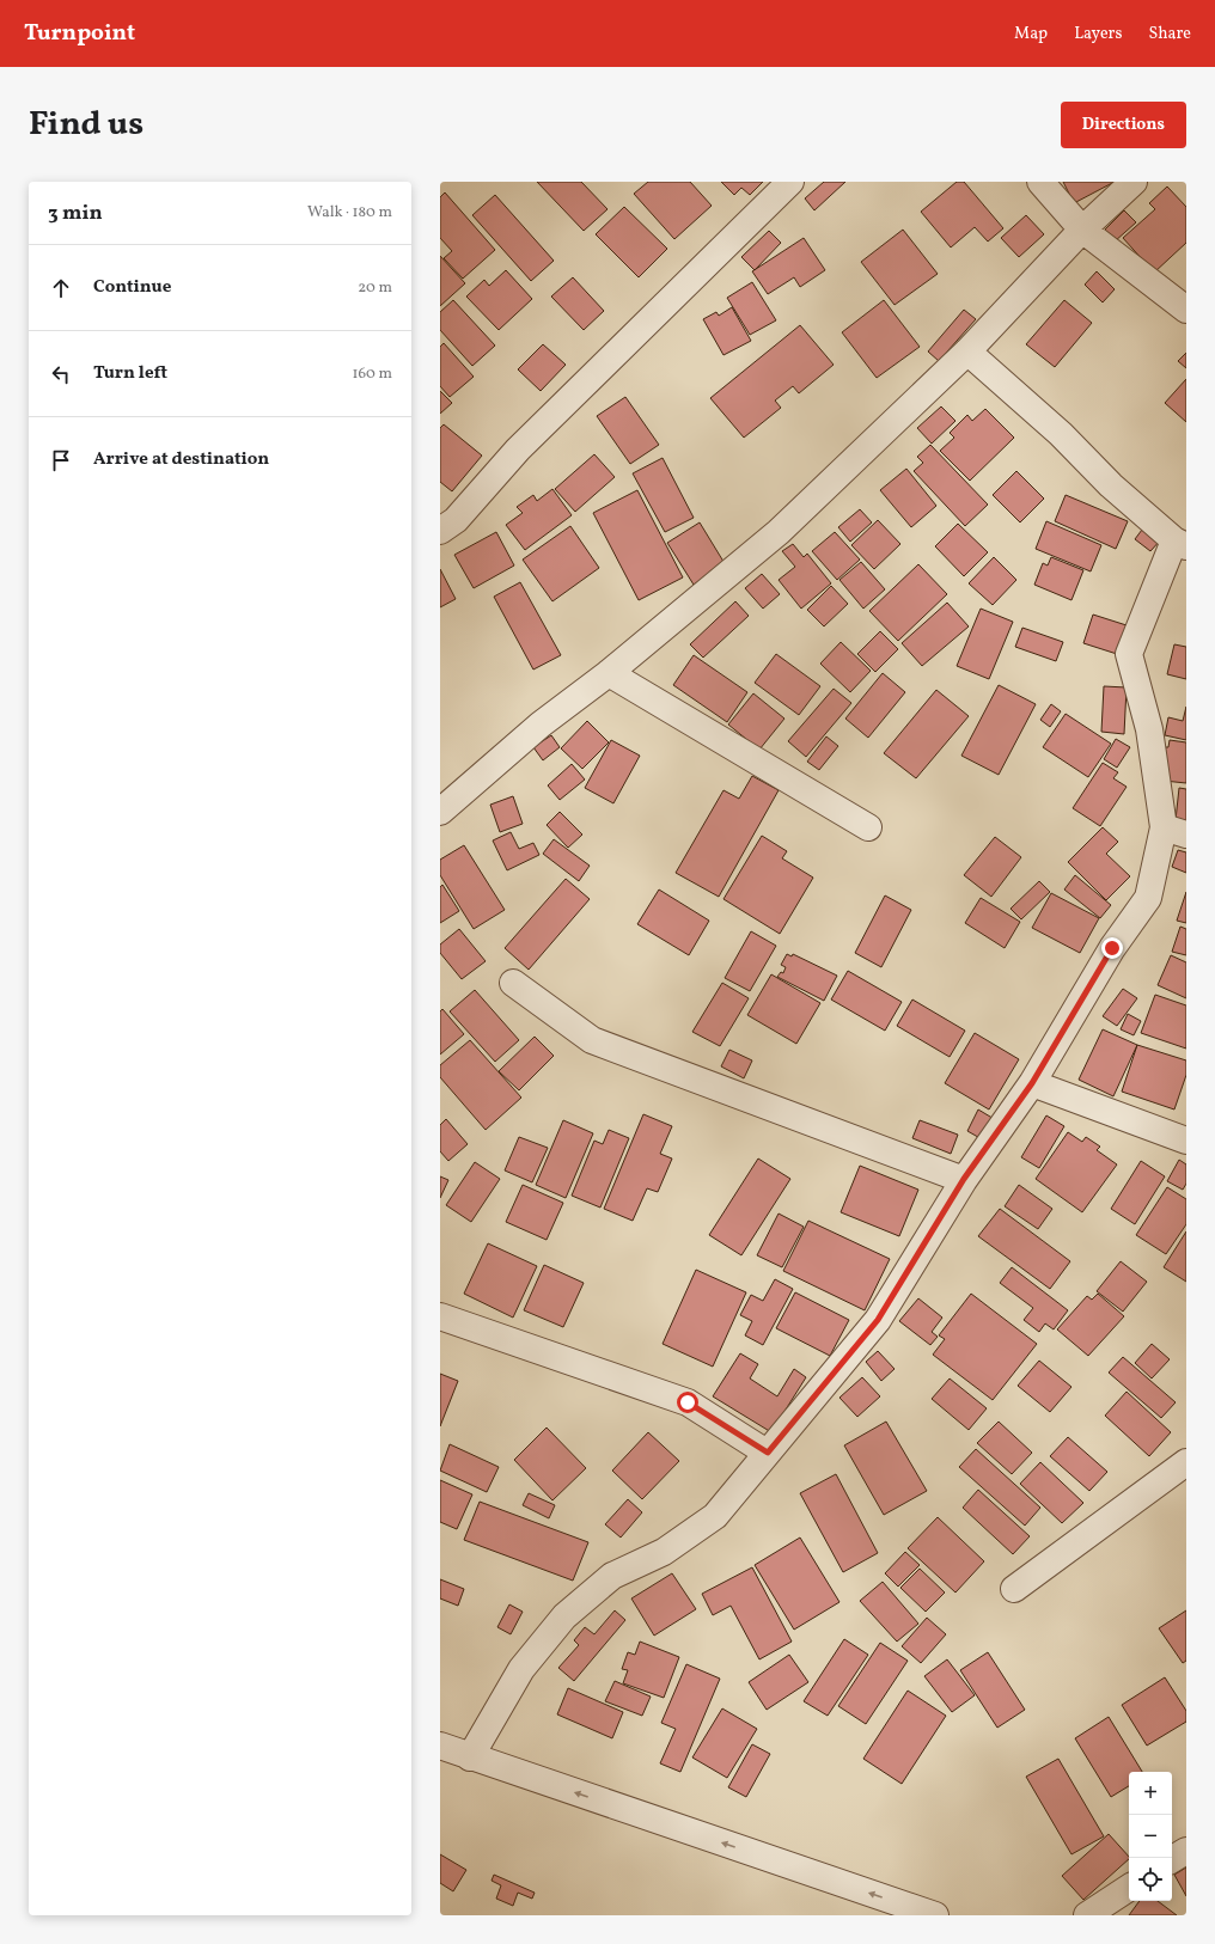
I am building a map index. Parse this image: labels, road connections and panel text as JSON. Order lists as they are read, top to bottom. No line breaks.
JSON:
{"page":{"header":"Turnpoint","nav":["Map","Layers","Share"],"title":"Find us","buttons":"Directions","heading":["3 min","Walk · 180 m"],"list":[["Continue","20 m"],["Turn left","160 m"],"Arrive at destination"],"map_buttons":["+","−"]}}
